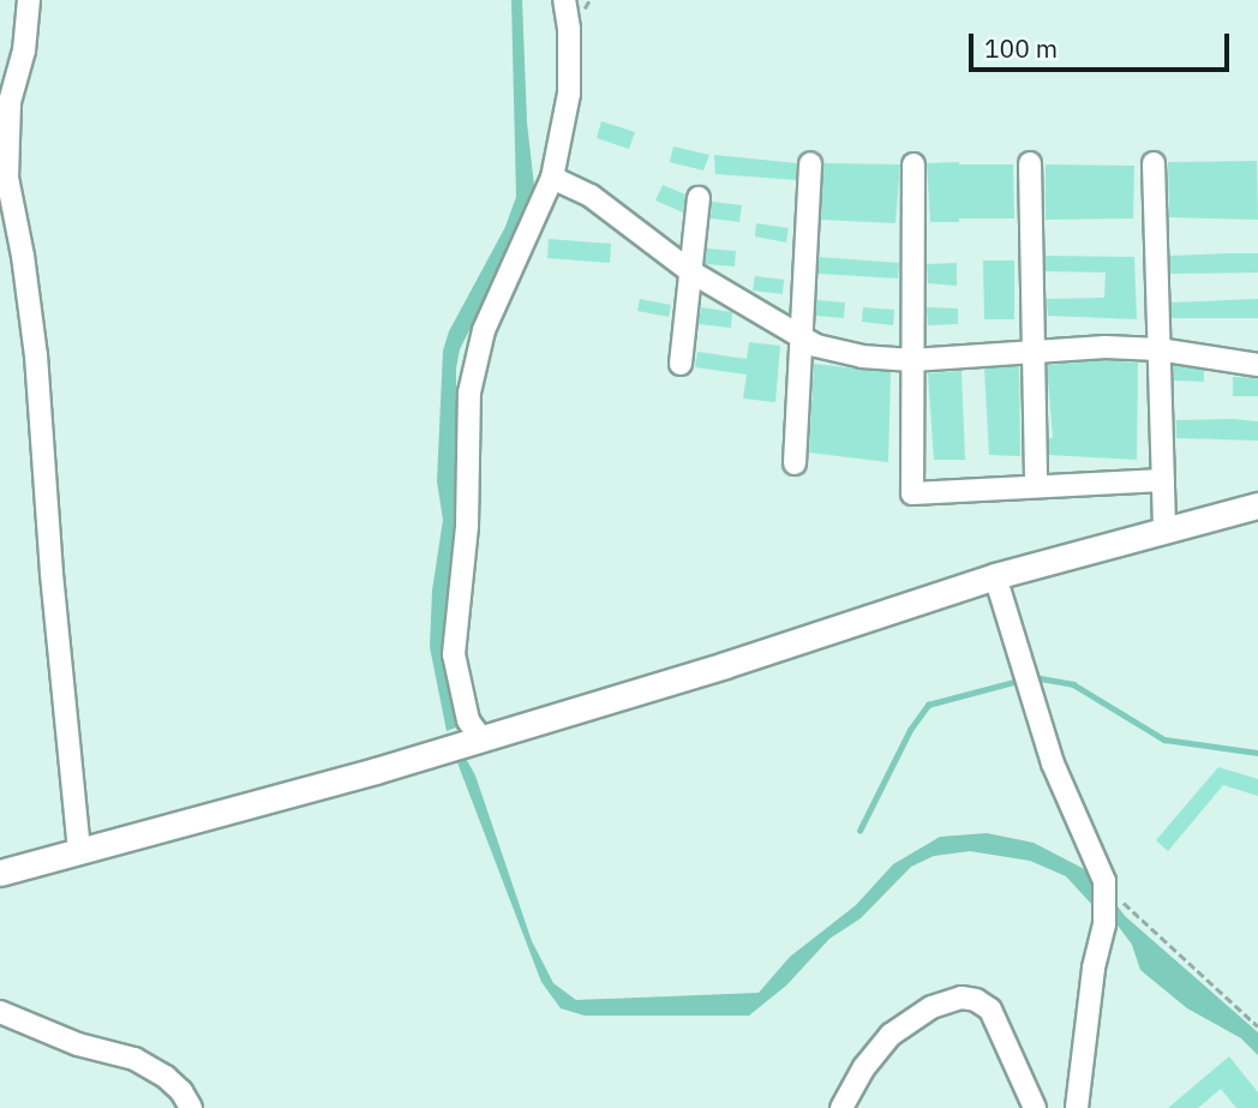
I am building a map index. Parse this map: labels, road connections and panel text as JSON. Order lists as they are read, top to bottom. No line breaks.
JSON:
{"scale_bar":"100 m"}
